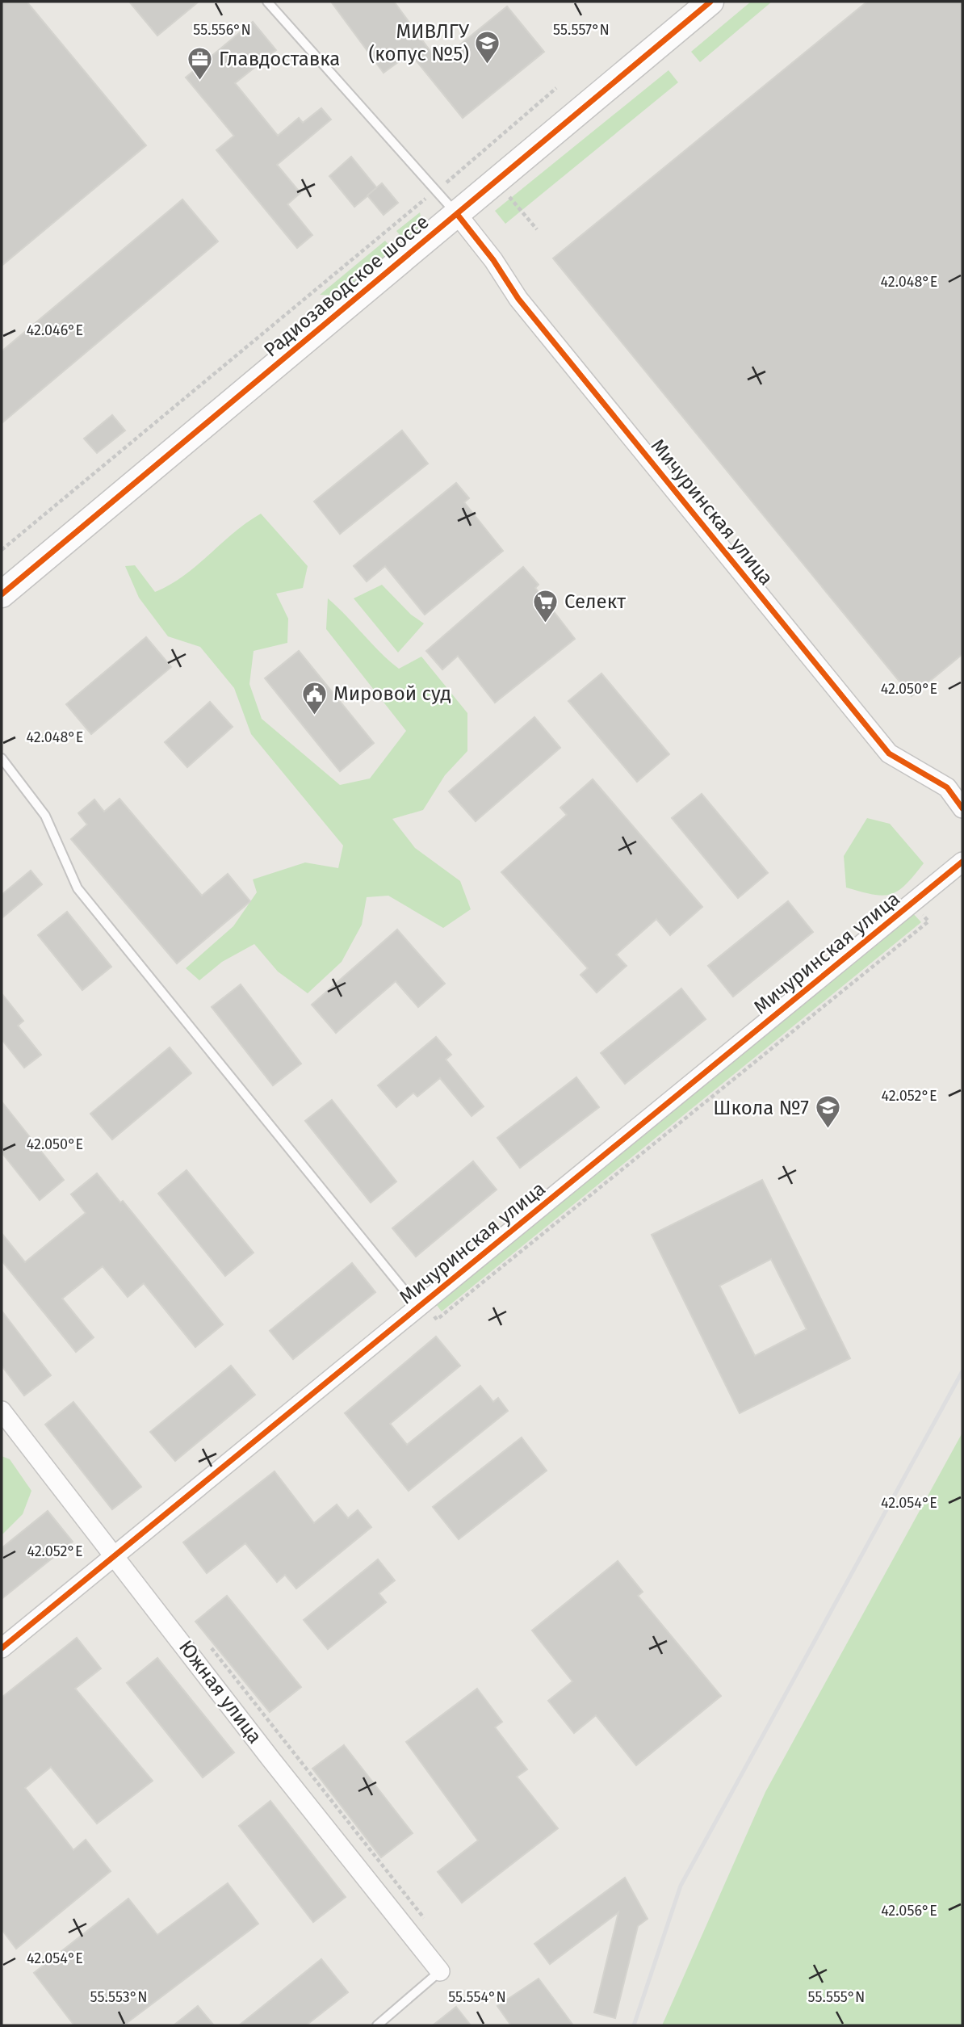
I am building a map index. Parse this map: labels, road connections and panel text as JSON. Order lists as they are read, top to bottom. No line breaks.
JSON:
{"streets":{"street":["Радиозаводское шоссе","Мичуринская улица","Южная улица"]},"crossings":[["Радиозаводское шоссе","Мичуринская улица"],["Мичуринская улица","Южная улица"]],"places":{"school or university":["МИВЛГУ (копус №5)","Школа №7"],"office":["Главдоставка"],"supermarket":["Селект"],"public building":["Мировой суд"]},"coordinates":["55.556°N","55.557°N","42.048°E","42.046°E","42.050°E","42.052°E","42.054°E","42.056°E","55.553°N","55.554°N","55.555°N"]}
